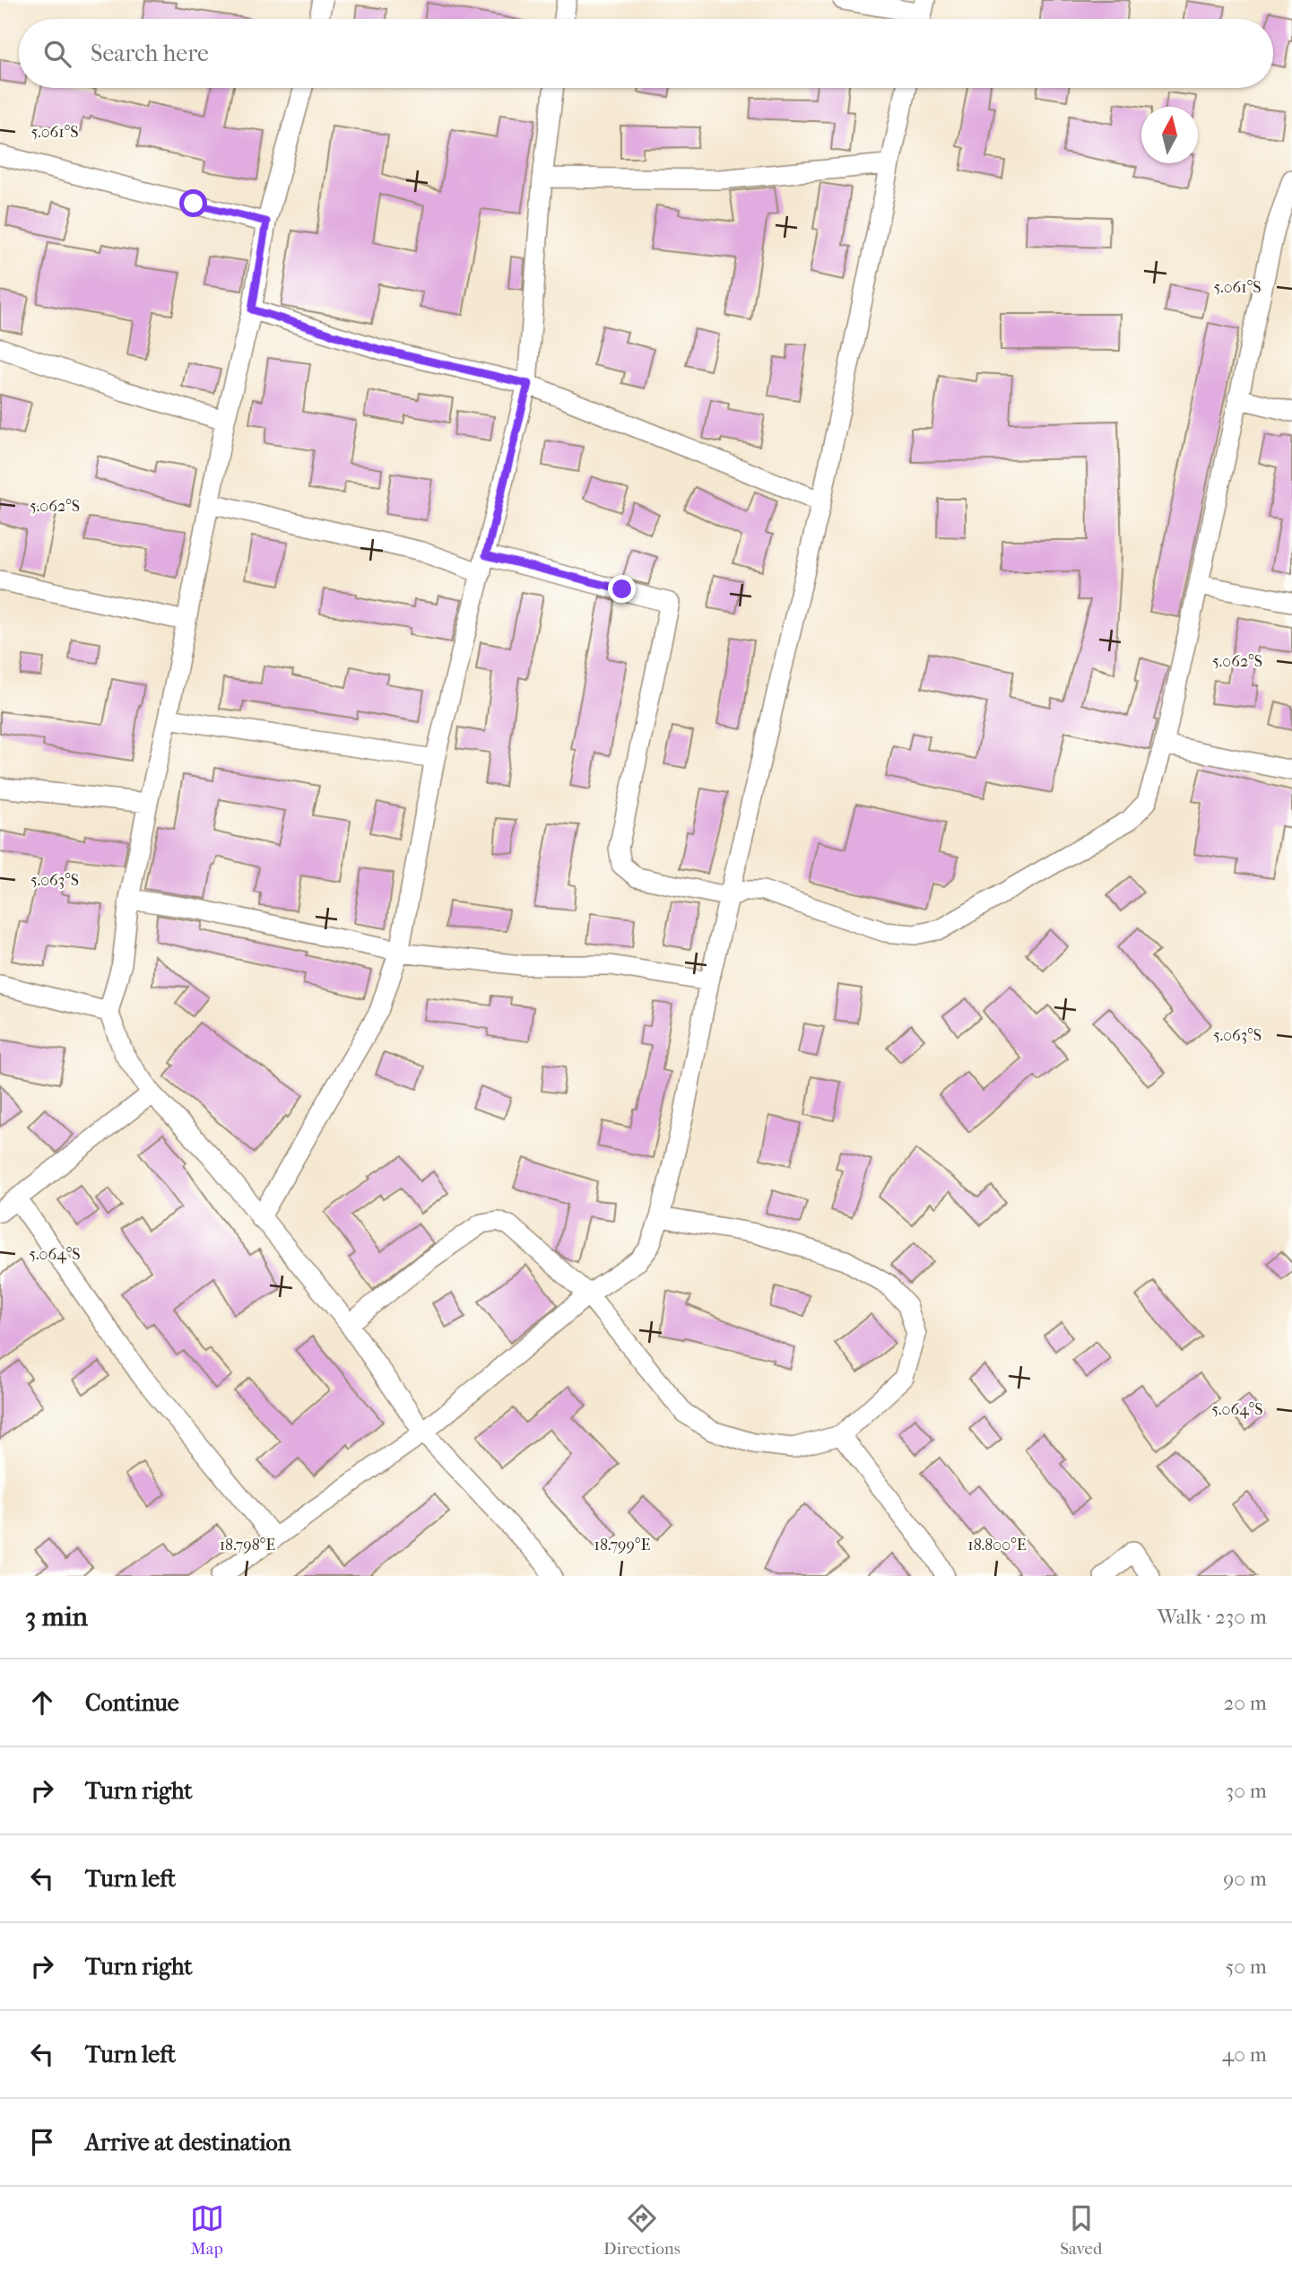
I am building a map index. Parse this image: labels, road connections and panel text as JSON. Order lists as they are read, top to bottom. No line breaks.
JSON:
{"north":"top","page":{"search":"Search here","heading":["3 min","Walk · 230 m"],"list":[["Continue","20 m"],["Turn right","30 m"],["Turn left","90 m"],["Turn right","50 m"],["Turn left","40 m"],"Arrive at destination"],"nav":["Map","Directions","Saved"]},"coordinates":["5.061°S","5.062°S","5.063°S","5.064°S","18.798°E","18.799°E","18.800°E"]}
